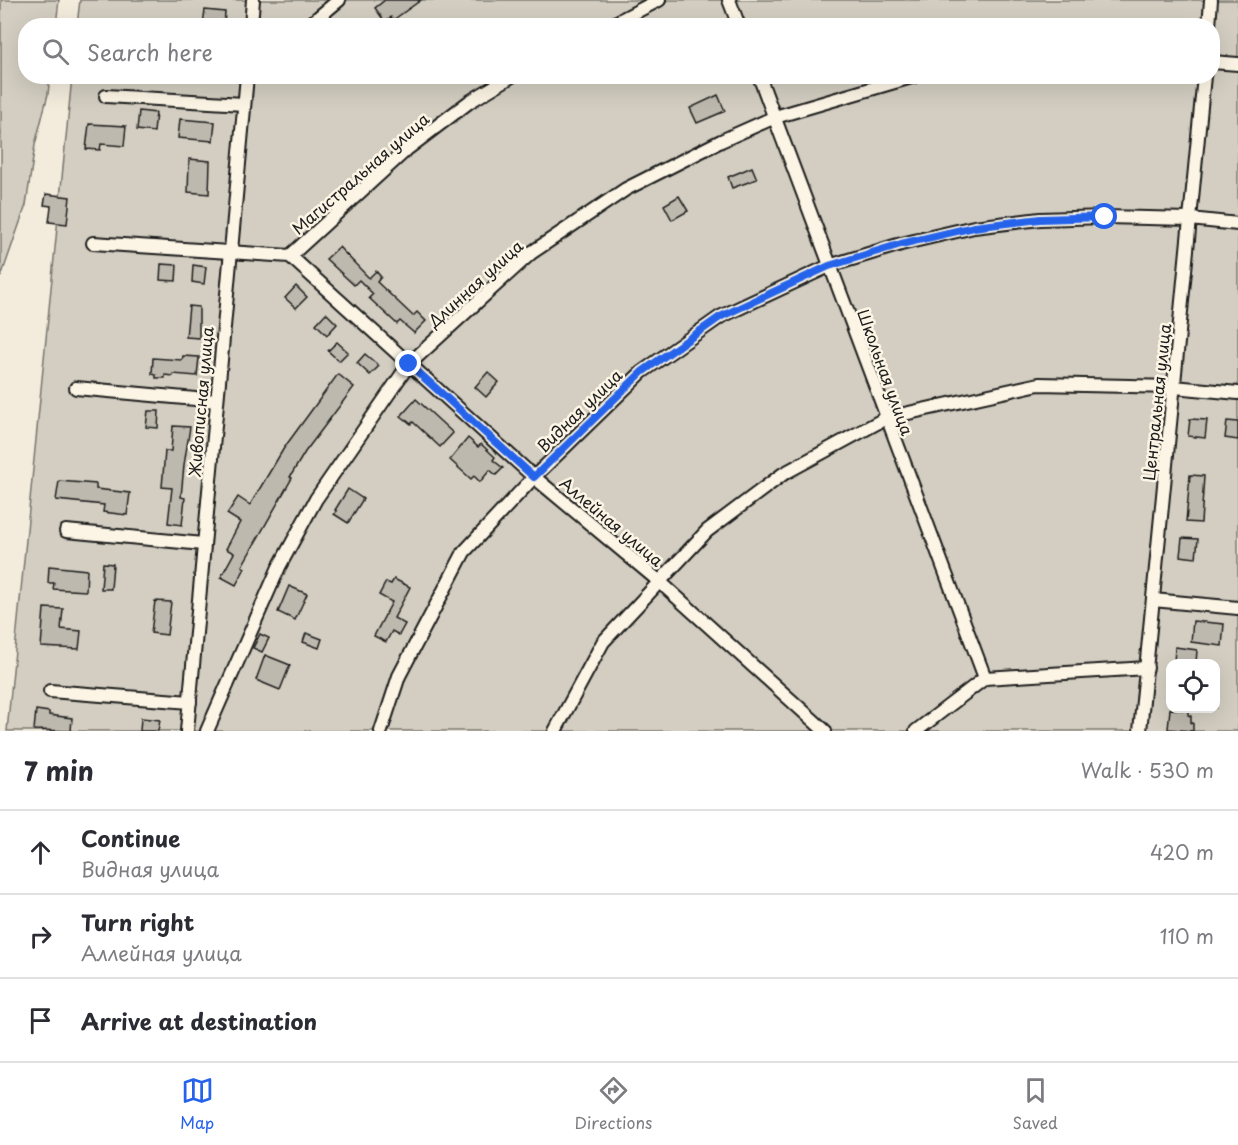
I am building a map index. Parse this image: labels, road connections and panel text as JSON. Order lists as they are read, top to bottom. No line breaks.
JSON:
{"streets":{"street":["Магистральная улица","Длинная улица","Школьная улица","Живописная улица","Центральная улица","Видная улица","Аллейная улица"]},"crossings":[["Магистральная улица","Аллейная улица"],["Длинная улица","Школьная улица"],["Длинная улица","Аллейная улица"],["Школьная улица","Видная улица"],["Центральная улица","Видная улица"],["Видная улица","Аллейная улица"]],"page":{"search":"Search here","heading":["7 min","Walk · 530 m"],"list":[["Continue","Видная улица","420 m"],["Turn right","Аллейная улица","110 m"],"Arrive at destination"],"nav":["Map","Directions","Saved"]}}
